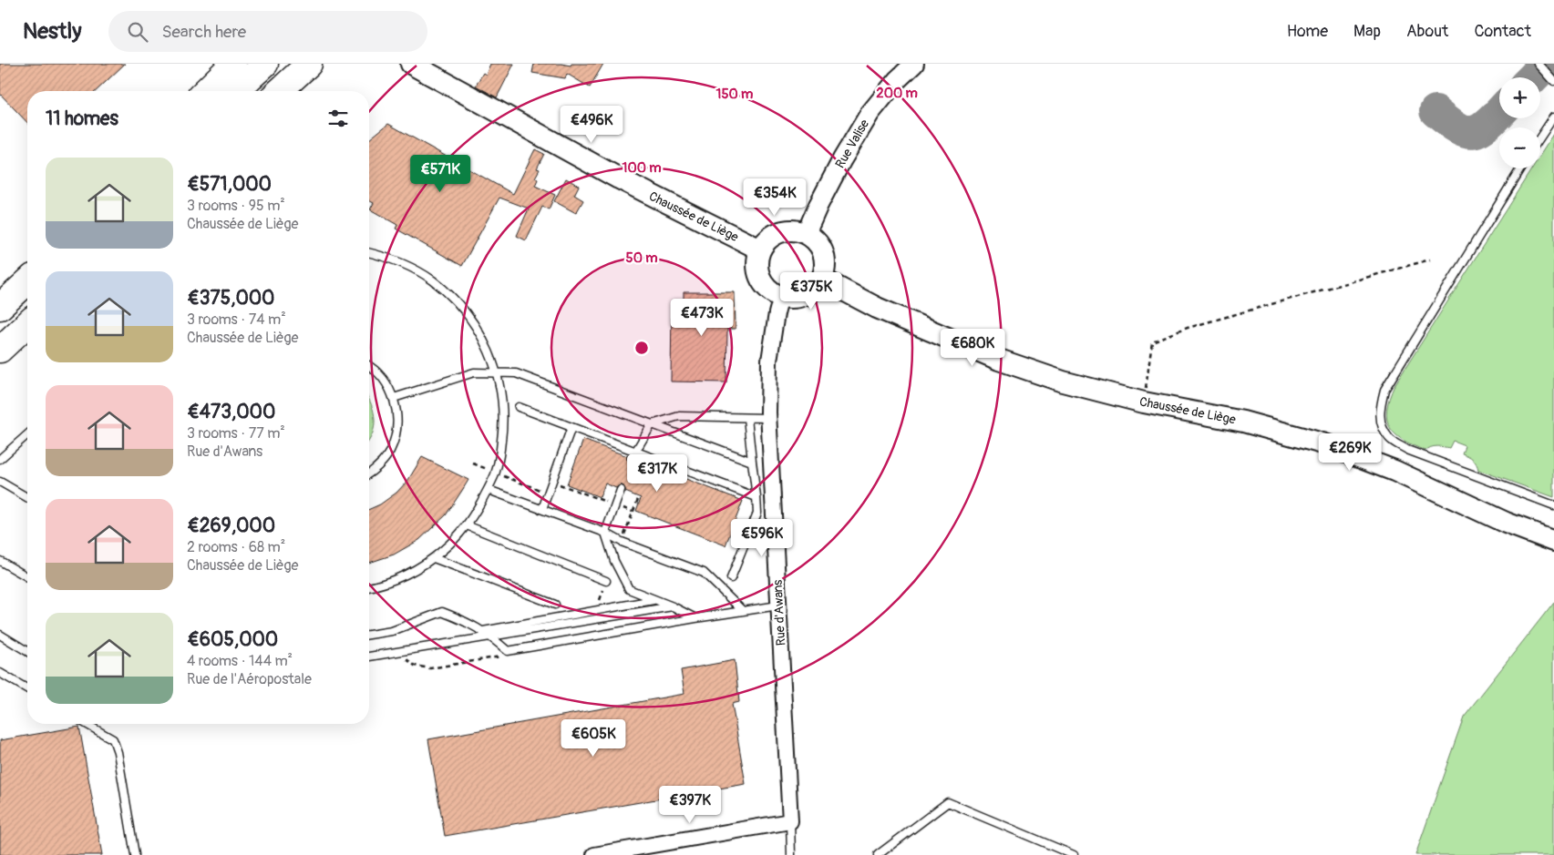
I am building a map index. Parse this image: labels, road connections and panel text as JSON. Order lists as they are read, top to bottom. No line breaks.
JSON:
{"streets":{"main road":["Chaussée de Liège"],"street":["Rue Valise","Rue d'Awans"]},"crossings":[["Rue Valise","Chaussée de Liège"],["Rue Valise","Rue d'Awans"],["Chaussée de Liège","Rue d'Awans"]],"page":{"header":"Nestly","search":"Search here","nav":["Home","Map","About","Contact"],"map_buttons":["+","−"],"heading":"11 homes","price":["€496K","€571K","€354K","€375K","€473K","€680K","€269K","€317K","€596K","€605K","€397K"],"list":[{"name":"€571,000","note":"3 rooms · 95 m² · Chaussée de Liège"},{"name":"€375,000","note":"3 rooms · 74 m² · Chaussée de Liège"},{"name":"€473,000","note":"3 rooms · 77 m² · Rue d'Awans"},{"name":"€269,000","note":"2 rooms · 68 m² · Chaussée de Liège"},{"name":"€605,000","note":"4 rooms · 144 m² · Rue de l'Aéropostale"}]},"rings":["200 m","150 m","100 m","50 m"]}
